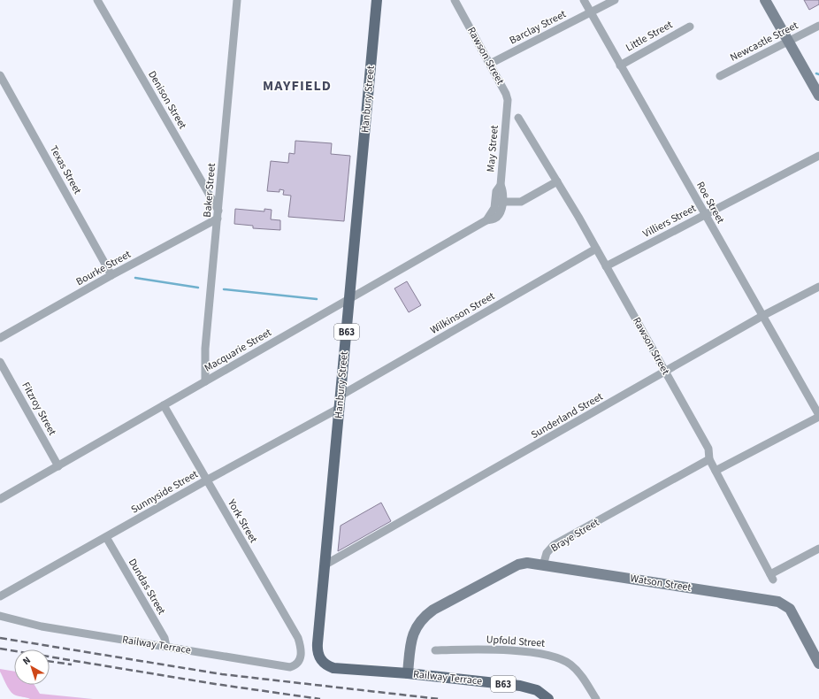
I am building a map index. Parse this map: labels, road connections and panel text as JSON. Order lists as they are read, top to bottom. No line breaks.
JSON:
{"streets":{"main road":["Hanbury Street","B63","Railway Terrace"],"street":["Barclay Street","Little Street","Newcastle Street","Rawson Street","Denison Street","May Street","Texas Street","Baker Street","Roe Street","Villiers Street","Bourke Street","Wilkinson Street","Macquarie Street","Fitzroy Street","Sunderland Street","Sunnyside Street","York Street","Braye Street","Watson Street","Dundas Street","Upfold Street"]},"crossings":[["Barclay Street","Rawson Street"],["Barclay Street","Roe Street"],["Little Street","Roe Street"],["Rawson Street","May Street"],["Rawson Street","Villiers Street"],["Rawson Street","Wilkinson Street"],["Rawson Street","Sunderland Street"],["Rawson Street","Braye Street"],["Hanbury Street","Wilkinson Street"],["Hanbury Street","Macquarie Street"],["Hanbury Street","Sunderland Street"],["Hanbury Street","Sunnyside Street"],["Hanbury Street","Railway Terrace"],["Denison Street","Baker Street"],["Denison Street","Bourke Street"],["May Street","Macquarie Street"],["Texas Street","Bourke Street"],["Baker Street","Bourke Street"],["Baker Street","Macquarie Street"],["Roe Street","Villiers Street"],["Roe Street","Sunderland Street"],["Macquarie Street","Fitzroy Street"],["Macquarie Street","York Street"],["Sunnyside Street","York Street"],["Sunnyside Street","Dundas Street"],["York Street","Railway Terrace"],["Braye Street","Watson Street"],["Dundas Street","Railway Terrace"]],"districts":["MAYFIELD"],"north":"top left"}
